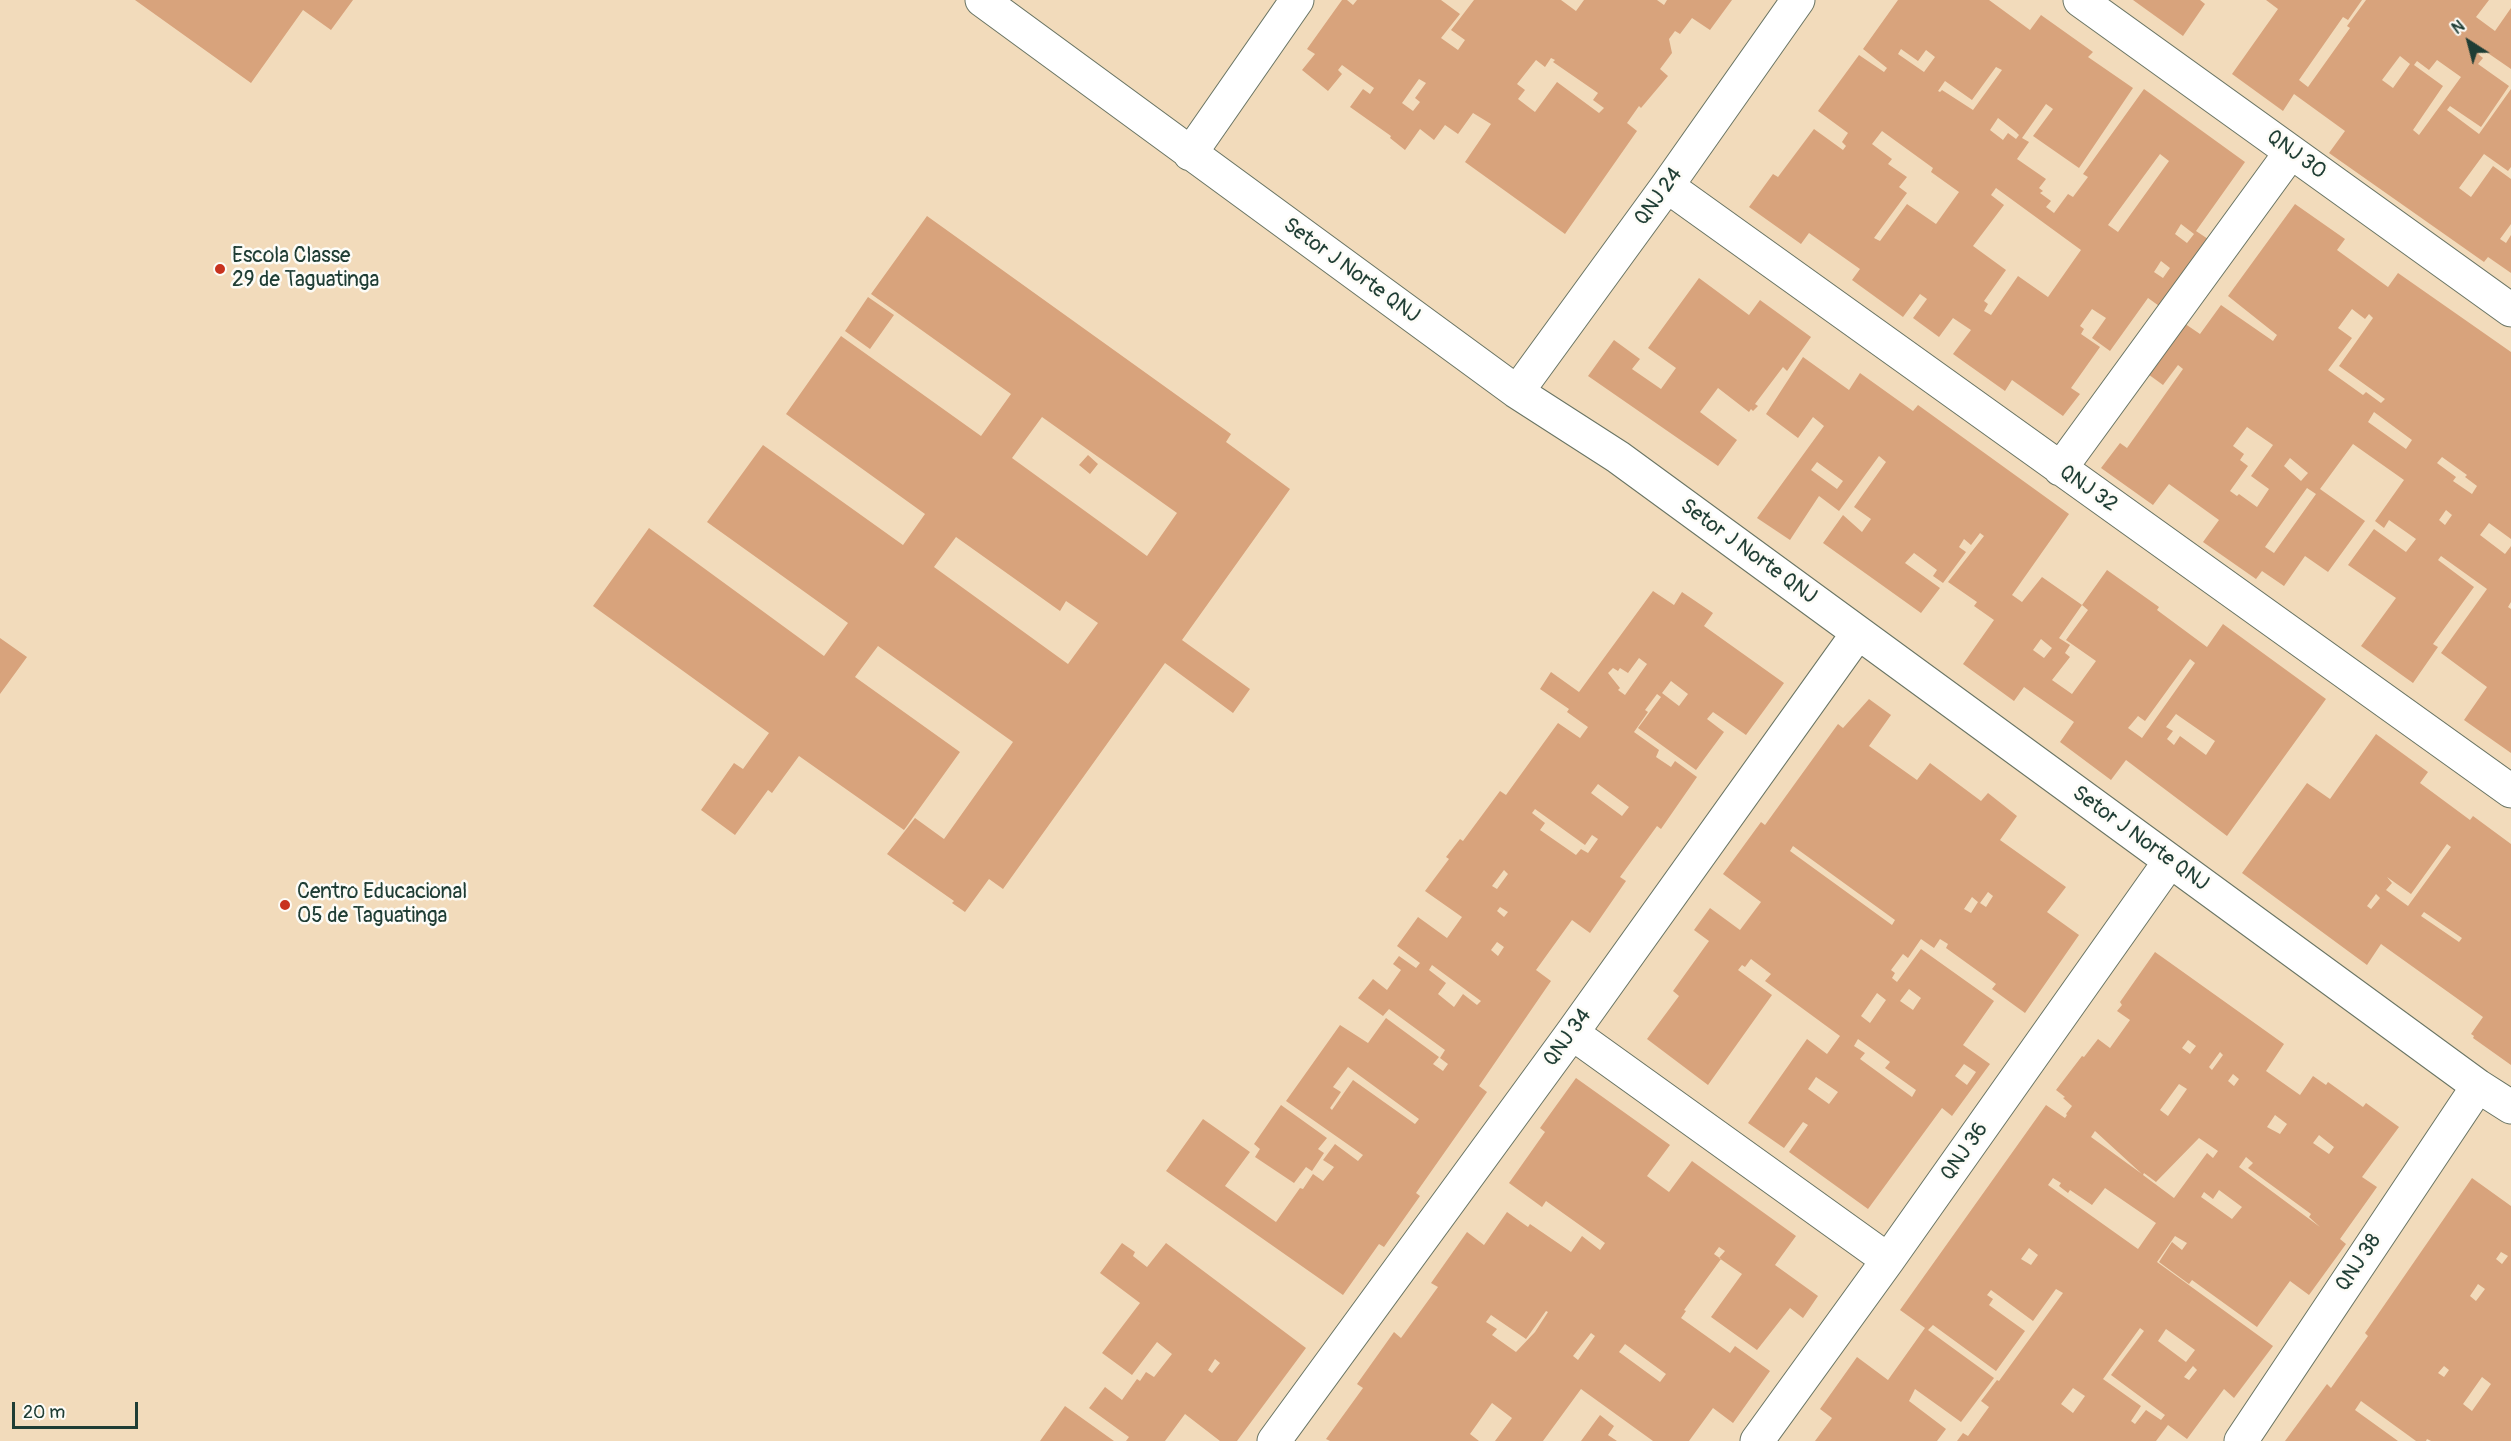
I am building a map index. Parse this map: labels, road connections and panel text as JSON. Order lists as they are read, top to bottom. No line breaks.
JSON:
{"streets":{"street":["QNJ 30","QNJ 24","Setor J Norte QNJ","QNJ 32","QNJ 34","QNJ 36","QNJ 38"]},"crossings":[["QNJ 24","Setor J Norte QNJ"],["QNJ 24","QNJ 32"],["Setor J Norte QNJ","QNJ 34"],["Setor J Norte QNJ","QNJ 36"],["Setor J Norte QNJ","QNJ 38"]],"places":["Escola Classe 29 de Taguatinga","Centro Educacional 05 de Taguatinga"],"scale_bar":"20 m","north":"top left"}
